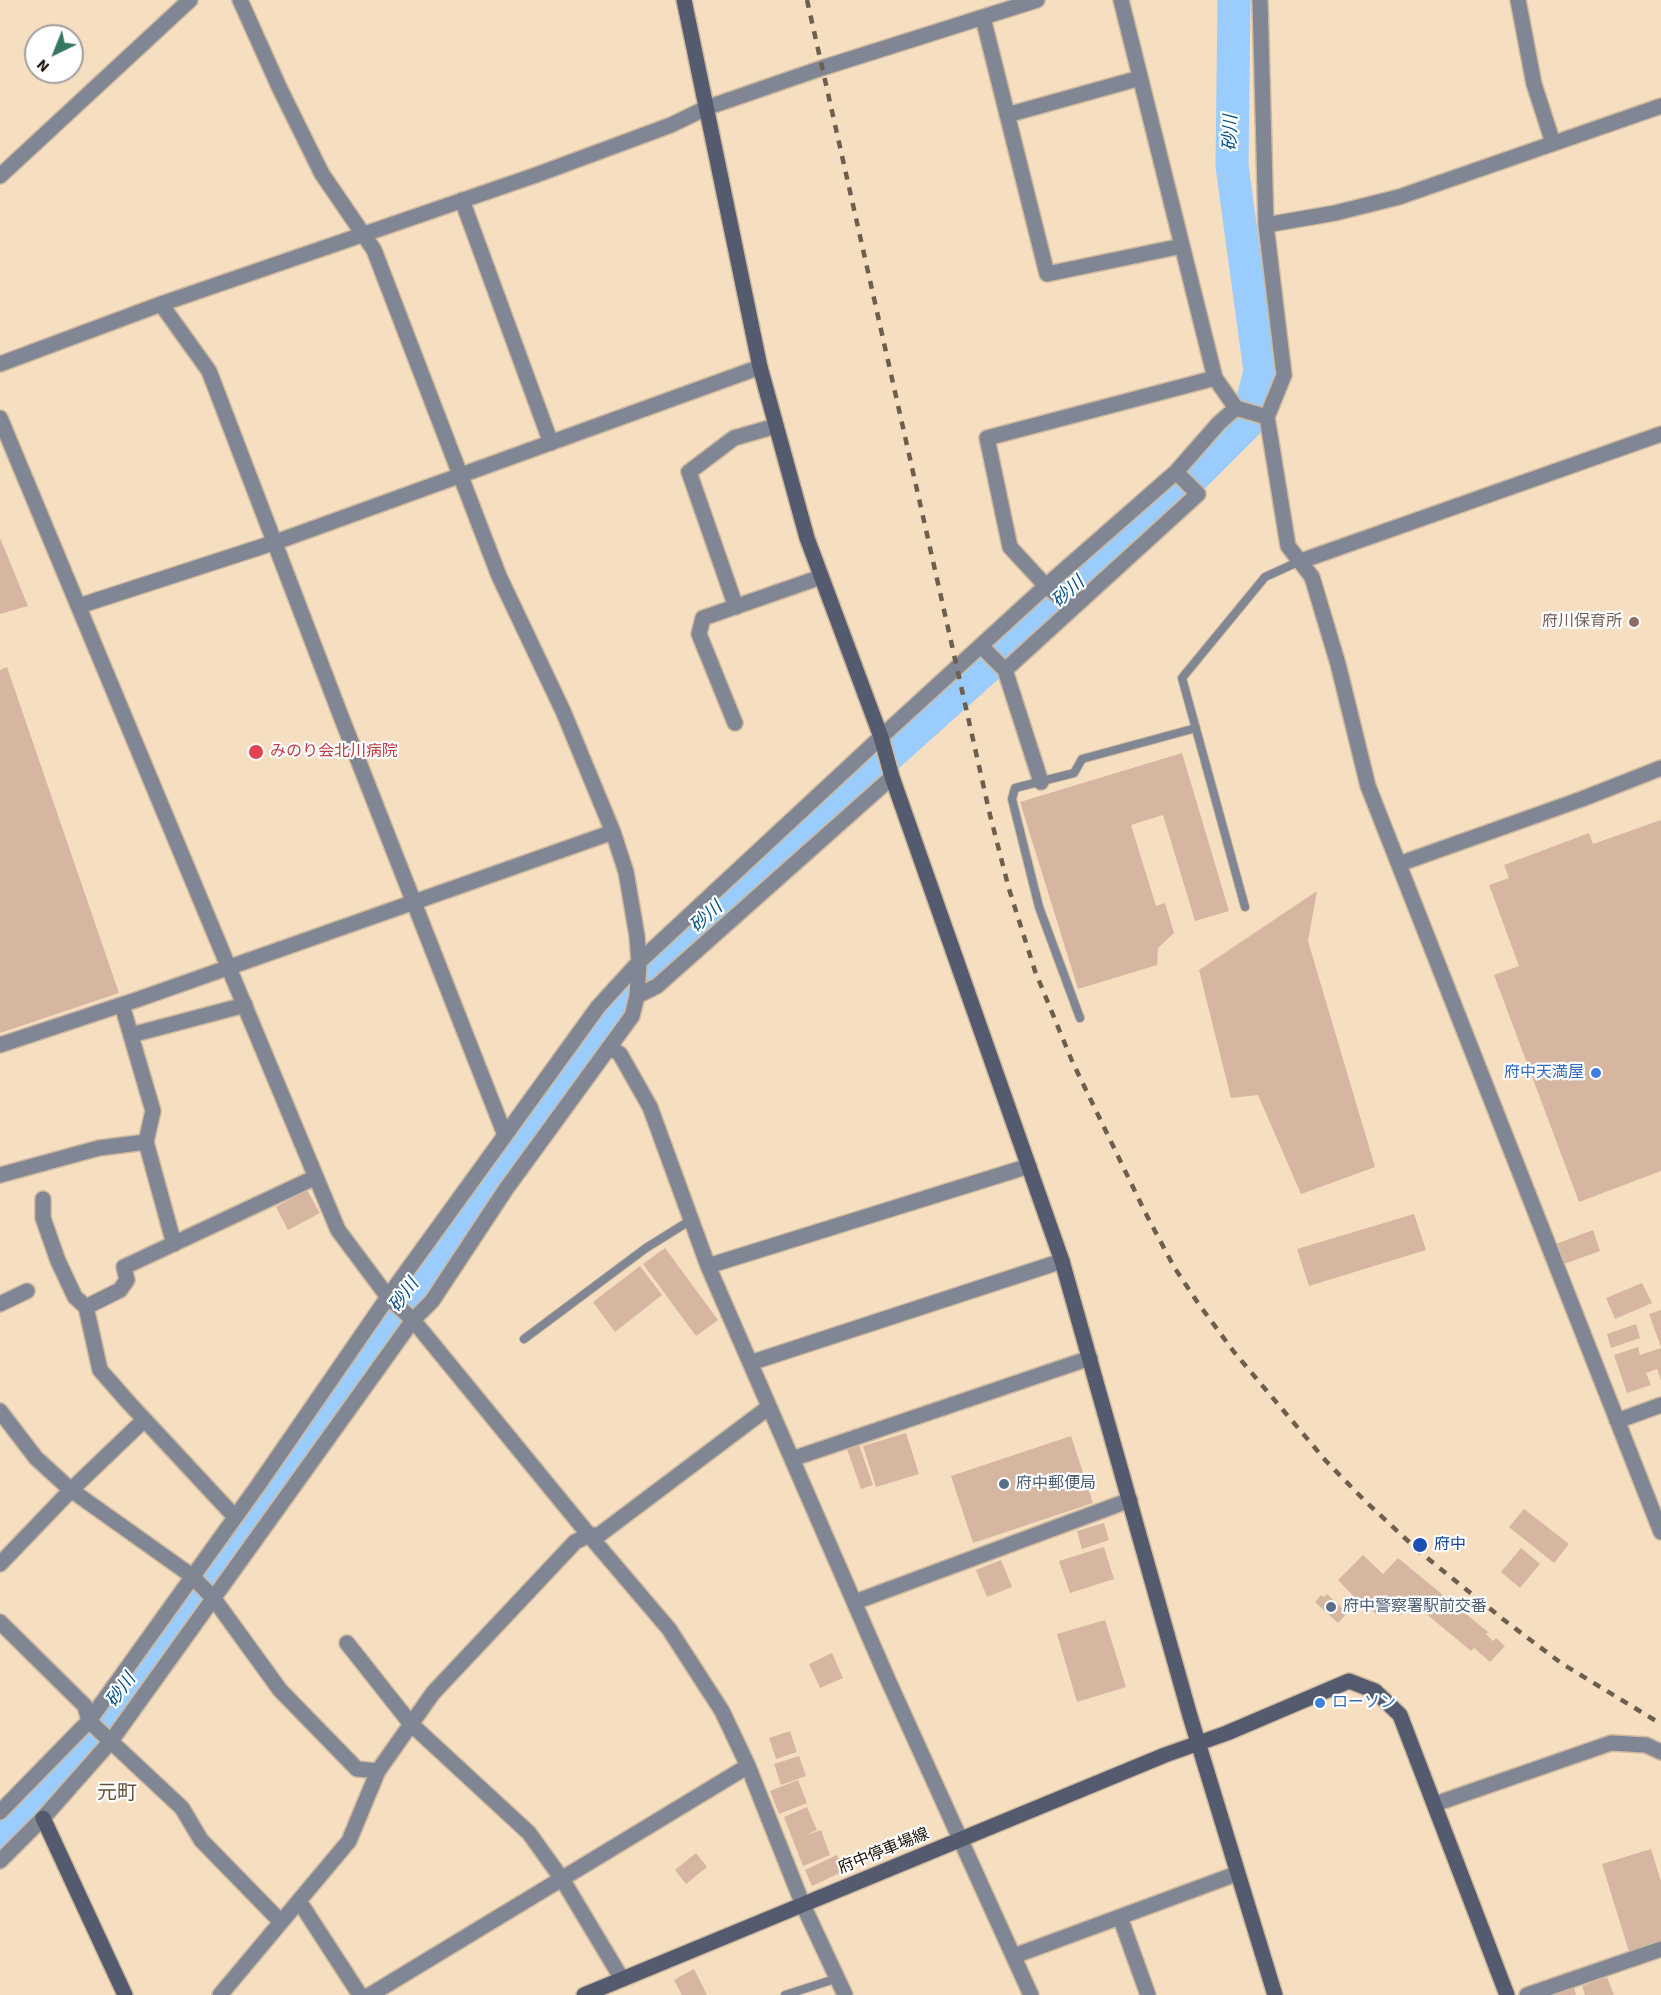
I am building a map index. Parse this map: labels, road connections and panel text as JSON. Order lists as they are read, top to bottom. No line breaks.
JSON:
{"streets":{"street":["府中停車場線"]},"districts":["元町"],"water":["砂川"],"places":["府川保育所","みのり会北川病院","府中天満屋","府中郵便局","府中","府中警察署駅前交番","ローソン"],"north":"bottom left"}
